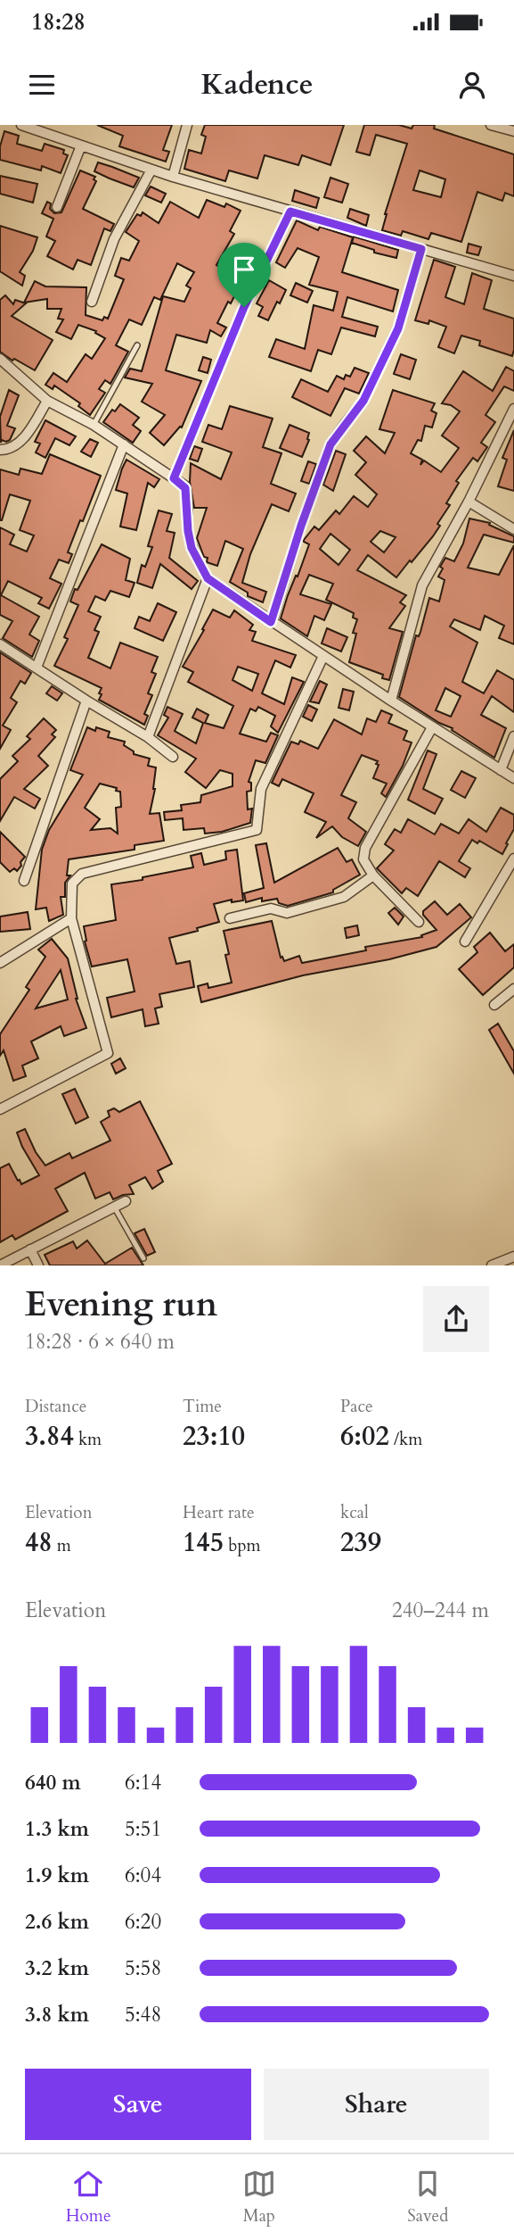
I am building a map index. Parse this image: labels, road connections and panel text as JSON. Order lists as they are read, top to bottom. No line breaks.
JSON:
{"page":{"status":"18:28","header":"Kadence","heading":["Evening run","18:28 · 6 × 640 m"],"stats":[["Distance","3.84 km"],["Time","23:10"],["Pace","6:02 /km"],["Elevation","48 m"],["Heart rate","145 bpm"],["kcal","239"]],"chart":["Elevation","240–244 m"],"list":[{"name":"640 m","note":"6:14"},{"name":"1.3 km","note":"5:51"},{"name":"1.9 km","note":"6:04"},{"name":"2.6 km","note":"6:20"},{"name":"3.2 km","note":"5:58"},{"name":"3.8 km","note":"5:48"}],"buttons":["Save","Share"],"tabs":["Home","Map","Saved"]}}
